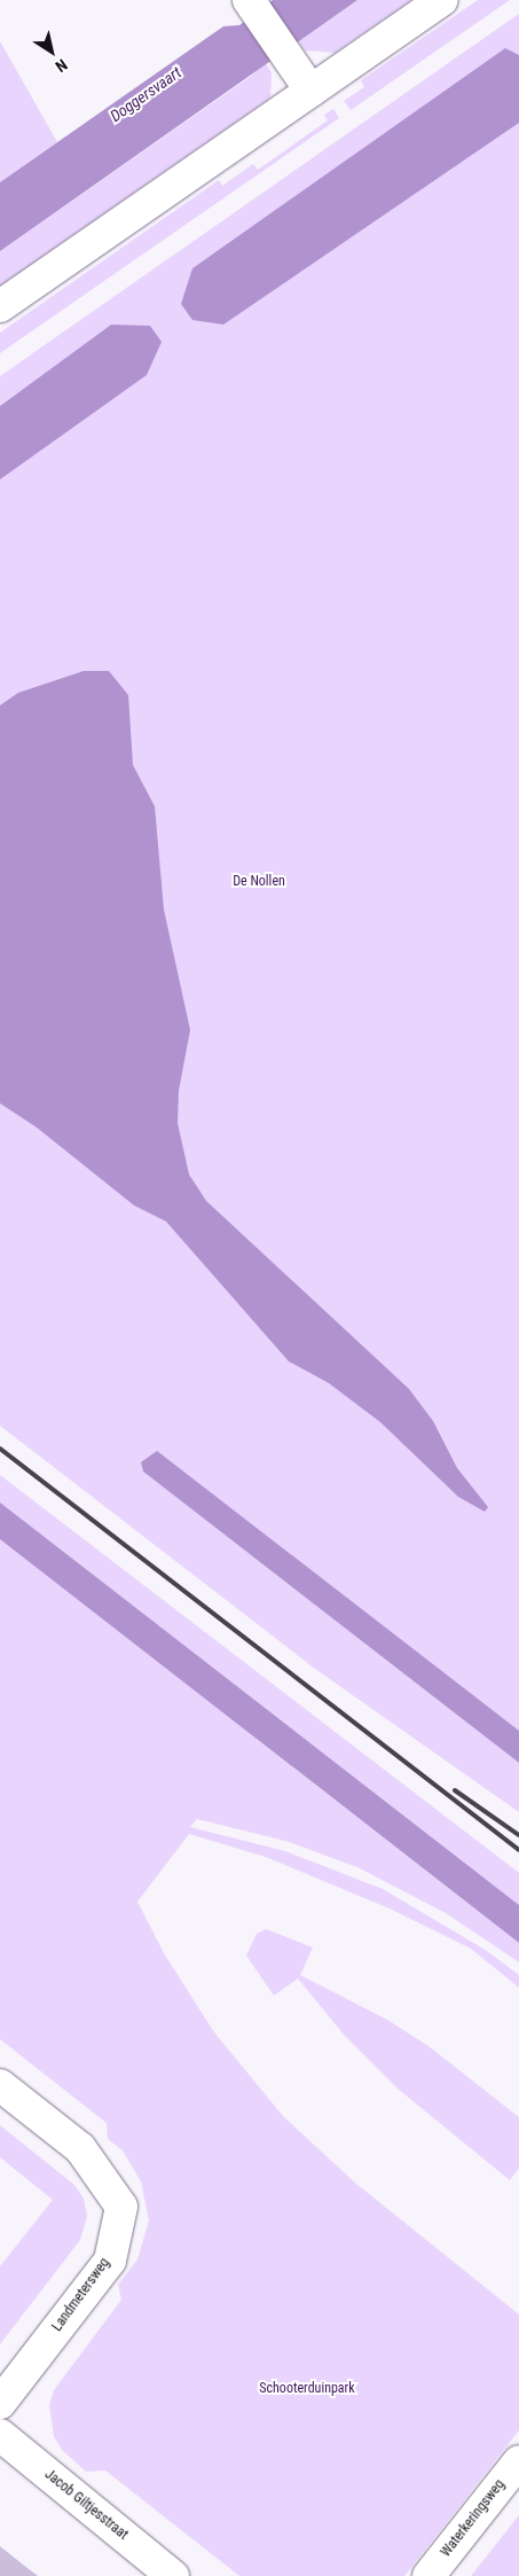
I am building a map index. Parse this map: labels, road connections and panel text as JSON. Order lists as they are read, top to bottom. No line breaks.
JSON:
{"streets":{"street":["Landmetersweg","Jacob Giltjesstraat","Waterkeringsweg"]},"water":["Doggersvaart"],"parks":["De Nollen","Schooterduinpark"],"north":"bottom right"}
